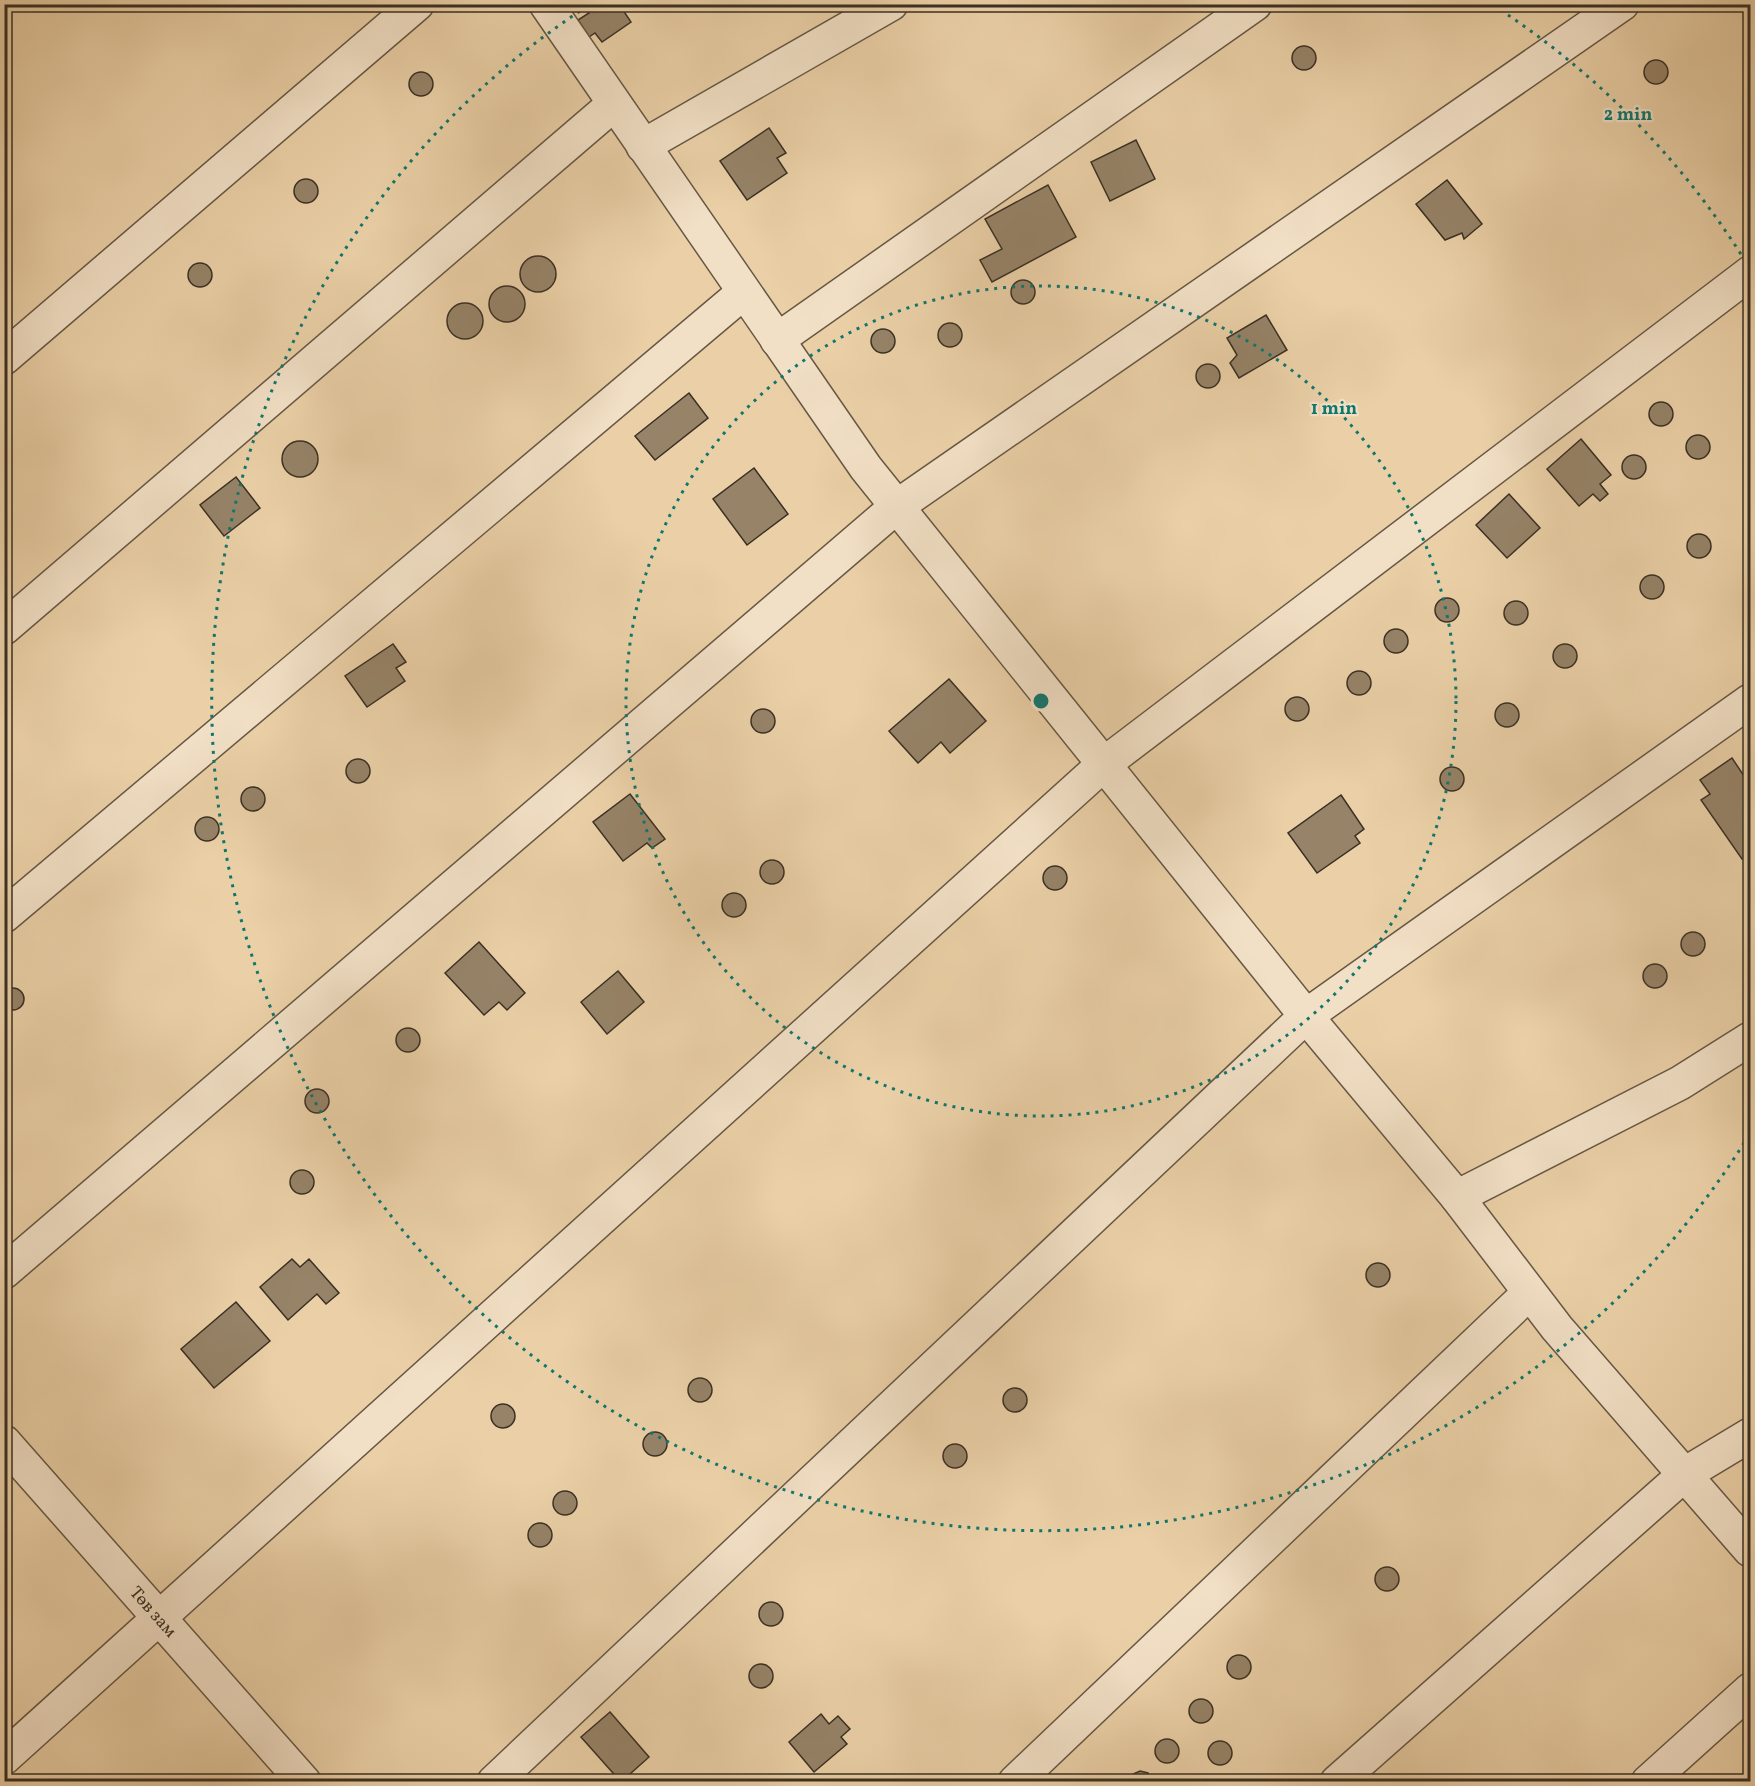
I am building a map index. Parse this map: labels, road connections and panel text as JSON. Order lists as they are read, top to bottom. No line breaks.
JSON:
{"streets":{"street":["Төв зам"]},"rings":["2 min","1 min"]}
